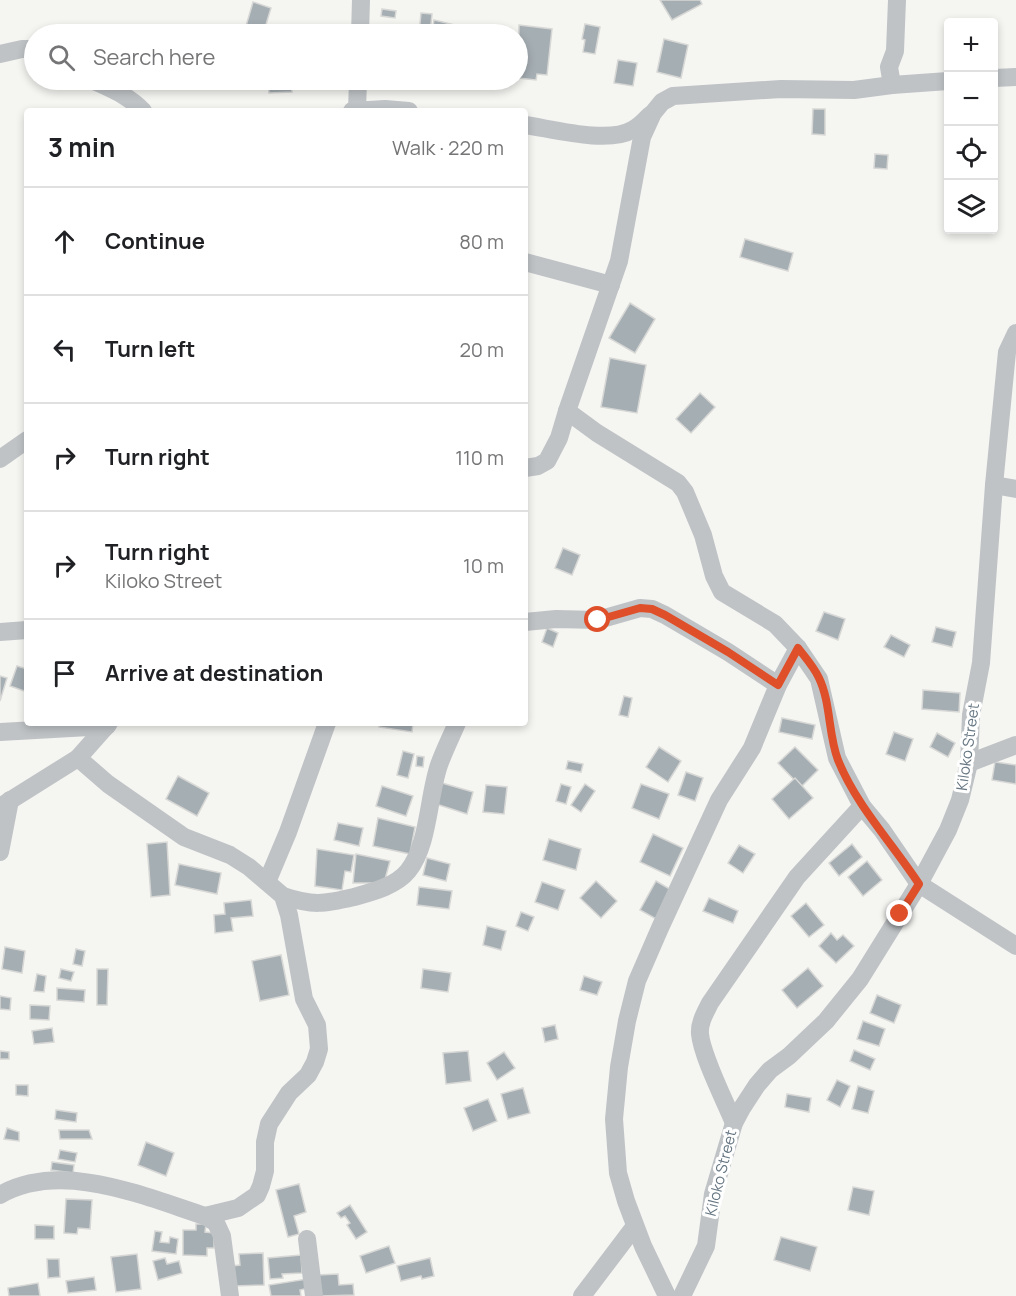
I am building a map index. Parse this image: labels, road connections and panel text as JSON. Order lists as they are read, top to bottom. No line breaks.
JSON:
{"streets":{"street":["Kiloko Street"]},"page":{"map_buttons":["+","−"],"search":"Search here","heading":["3 min","Walk · 220 m"],"list":[["Continue","80 m"],["Turn left","20 m"],["Turn right","110 m"],["Turn right","Kiloko Street","10 m"],"Arrive at destination"]}}
